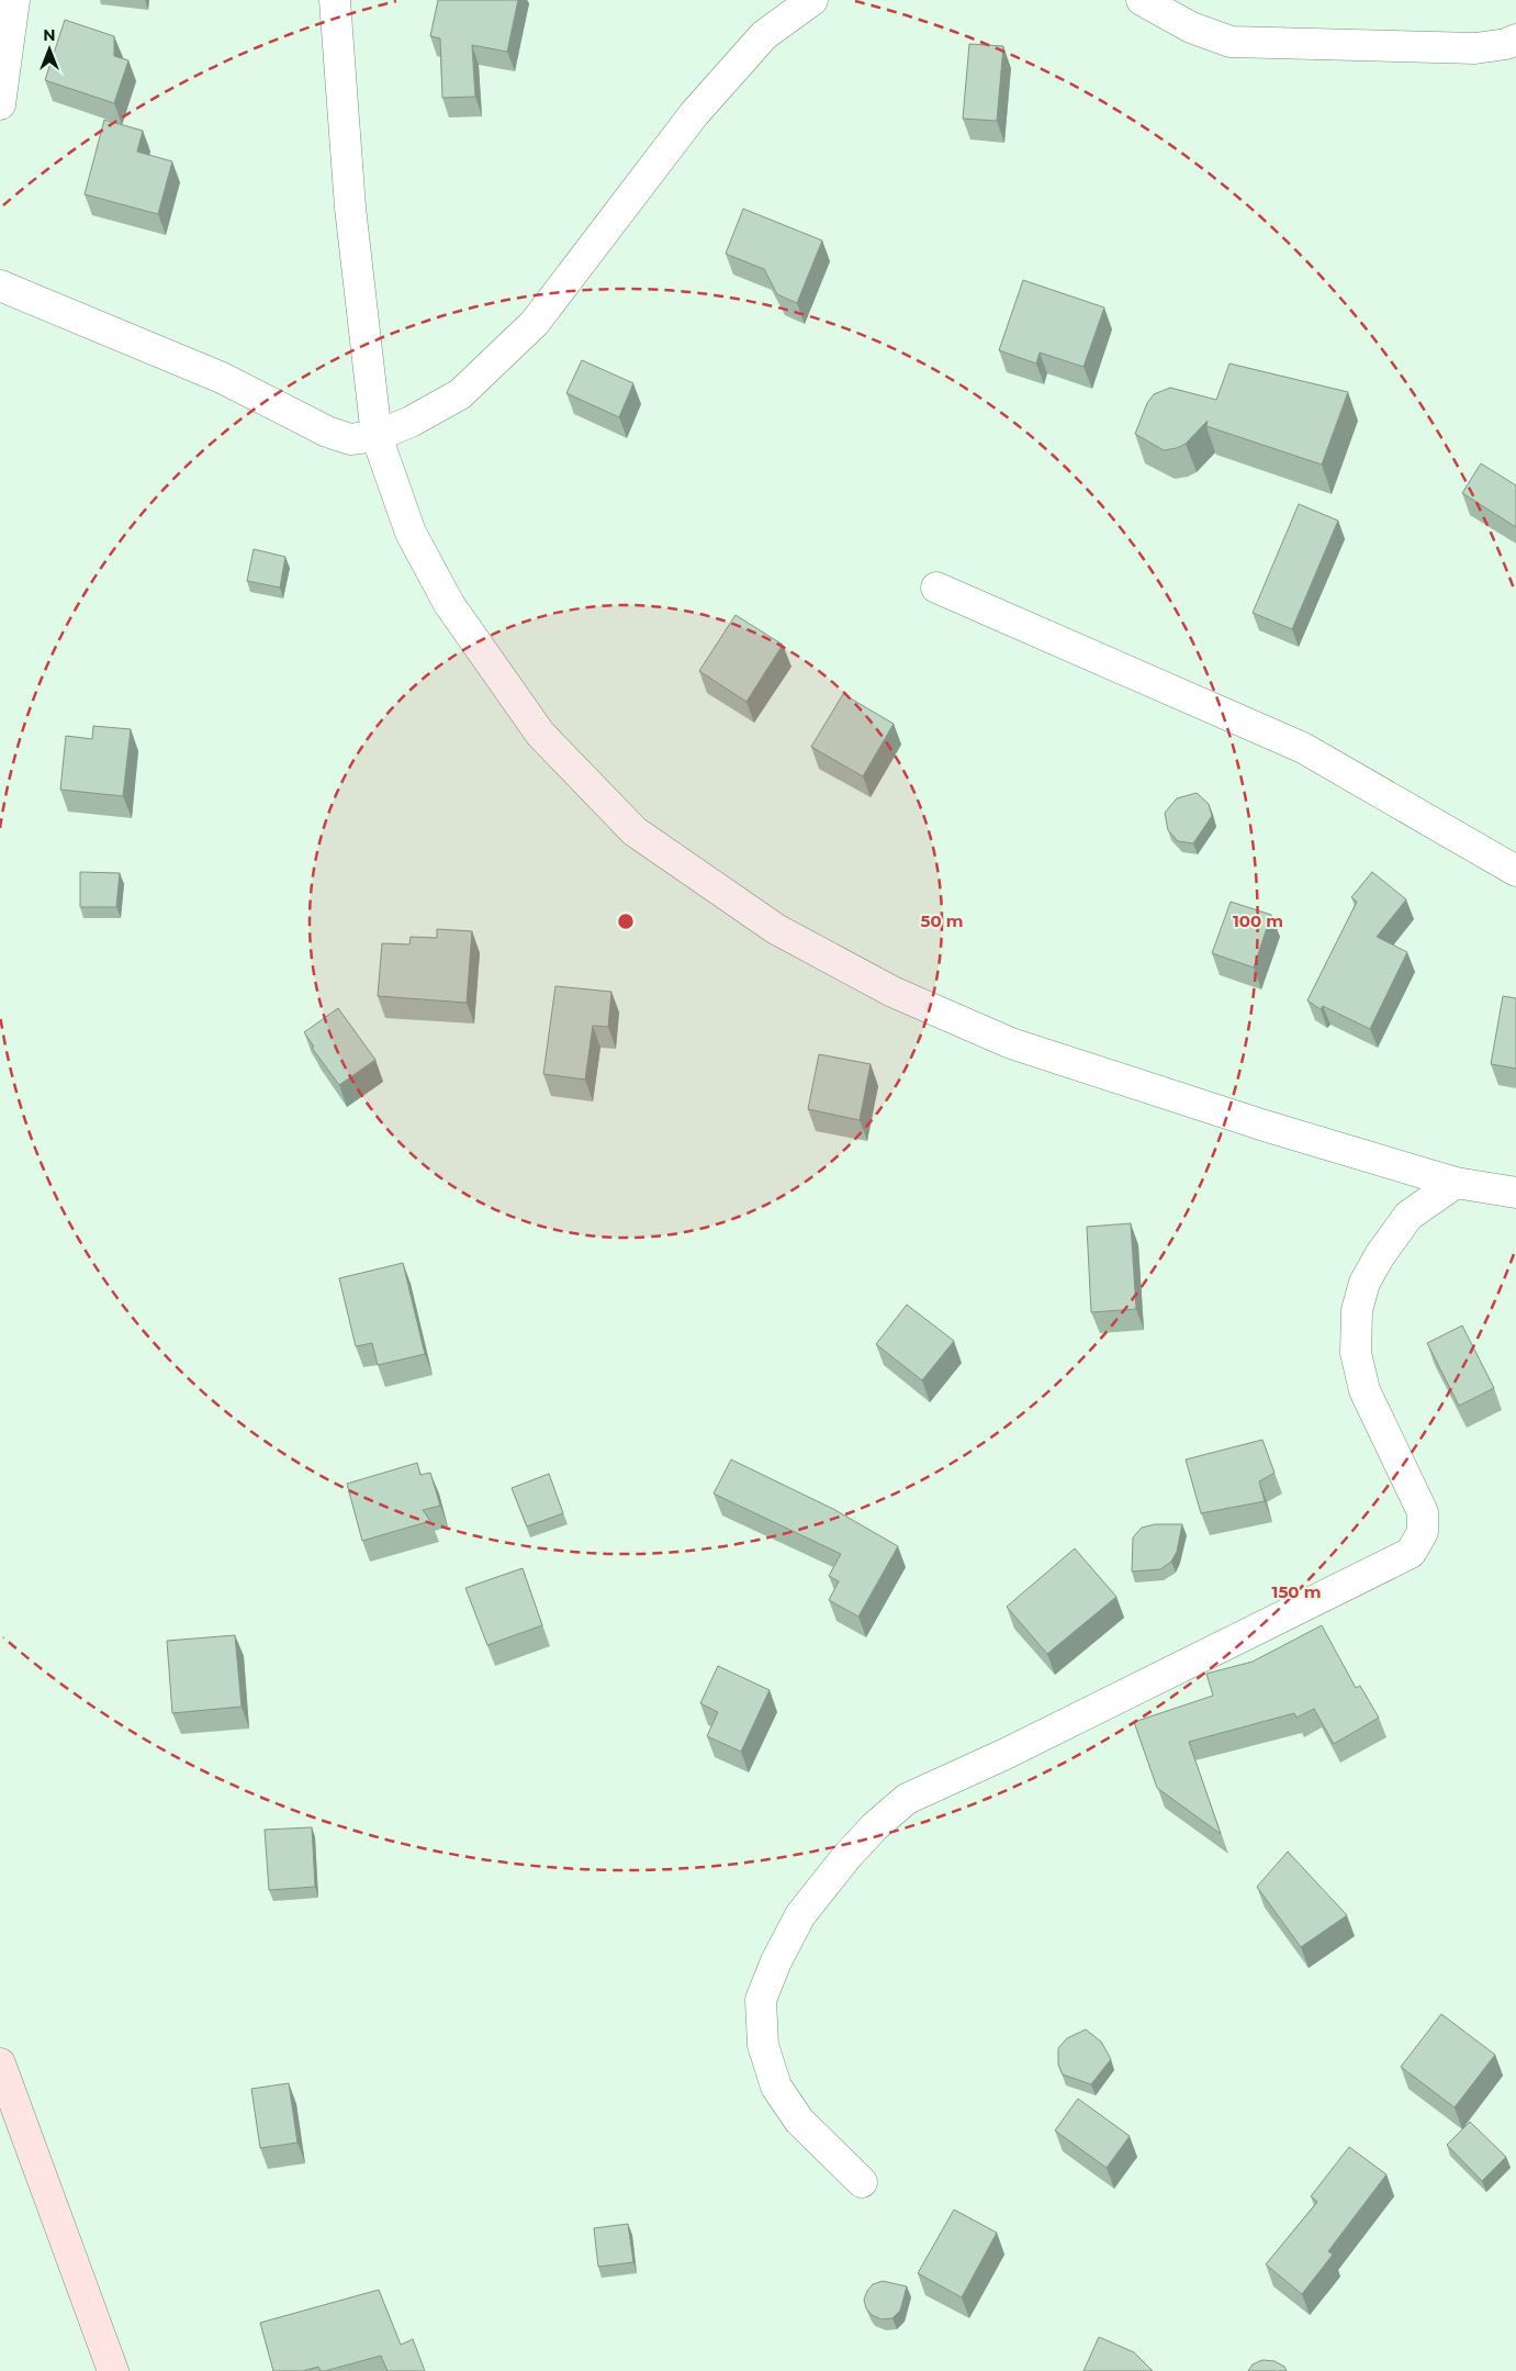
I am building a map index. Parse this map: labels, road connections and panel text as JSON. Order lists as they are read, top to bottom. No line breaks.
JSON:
{"north":"top","rings":["50 m","100 m","150 m"]}
